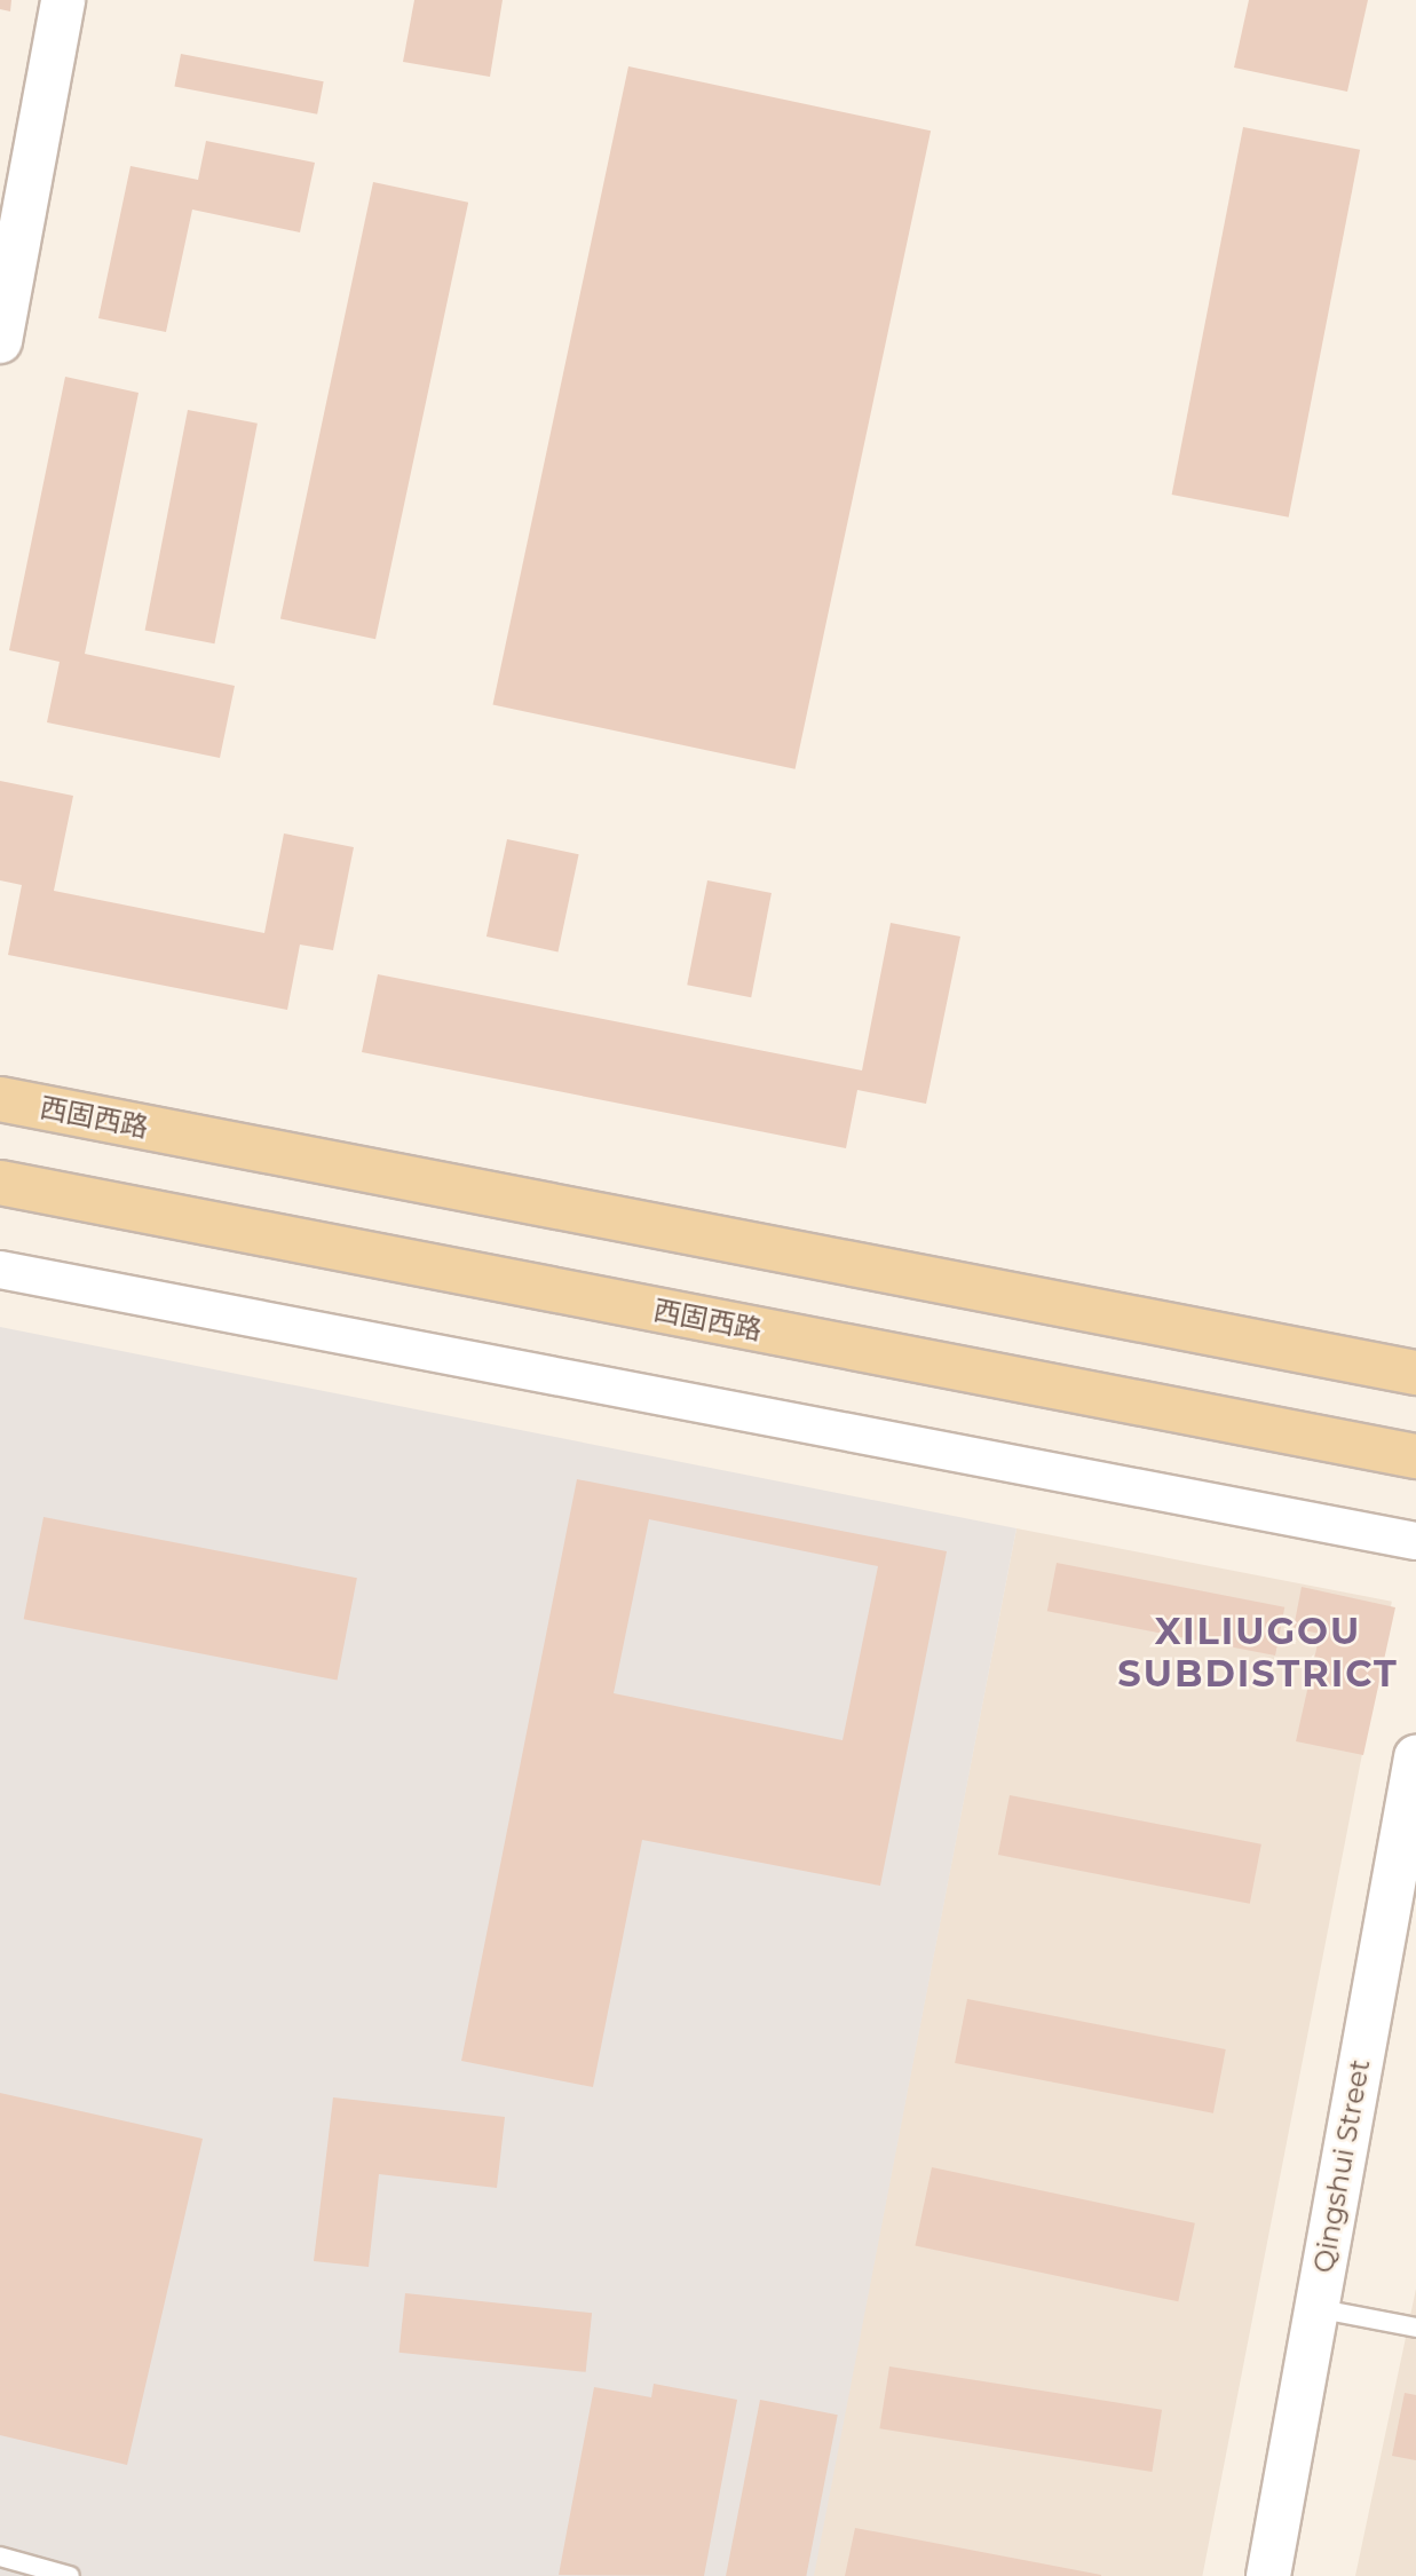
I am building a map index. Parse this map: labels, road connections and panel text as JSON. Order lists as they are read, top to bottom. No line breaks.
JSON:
{"streets":{"main road":["西固西路"],"street":["Qingshui Street"]},"districts":["XILIUGOU SUBDISTRICT"]}
